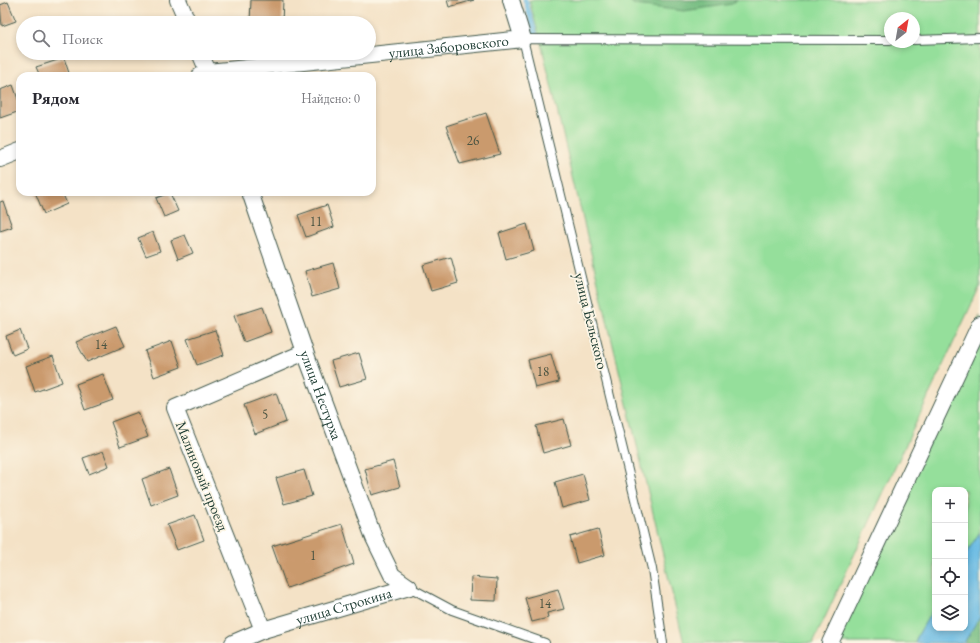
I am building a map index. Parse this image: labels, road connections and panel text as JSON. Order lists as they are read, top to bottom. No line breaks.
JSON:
{"streets":{"street":["улица Заборовского","улица Бельского","улица Нестурха","Малиновый проезд","улица Строкина"]},"crossings":[["улица Заборовского","улица Бельского"],["улица Нестурха","Малиновый проезд"],["улица Нестурха","улица Строкина"],["Малиновый проезд","улица Строкина"]],"house_numbers":["26","11","14","18","5","1","14"],"north":"top right","page":{"search":"Поиск","heading":["Рядом","Найдено: 0"],"map_buttons":["+","−"]}}
